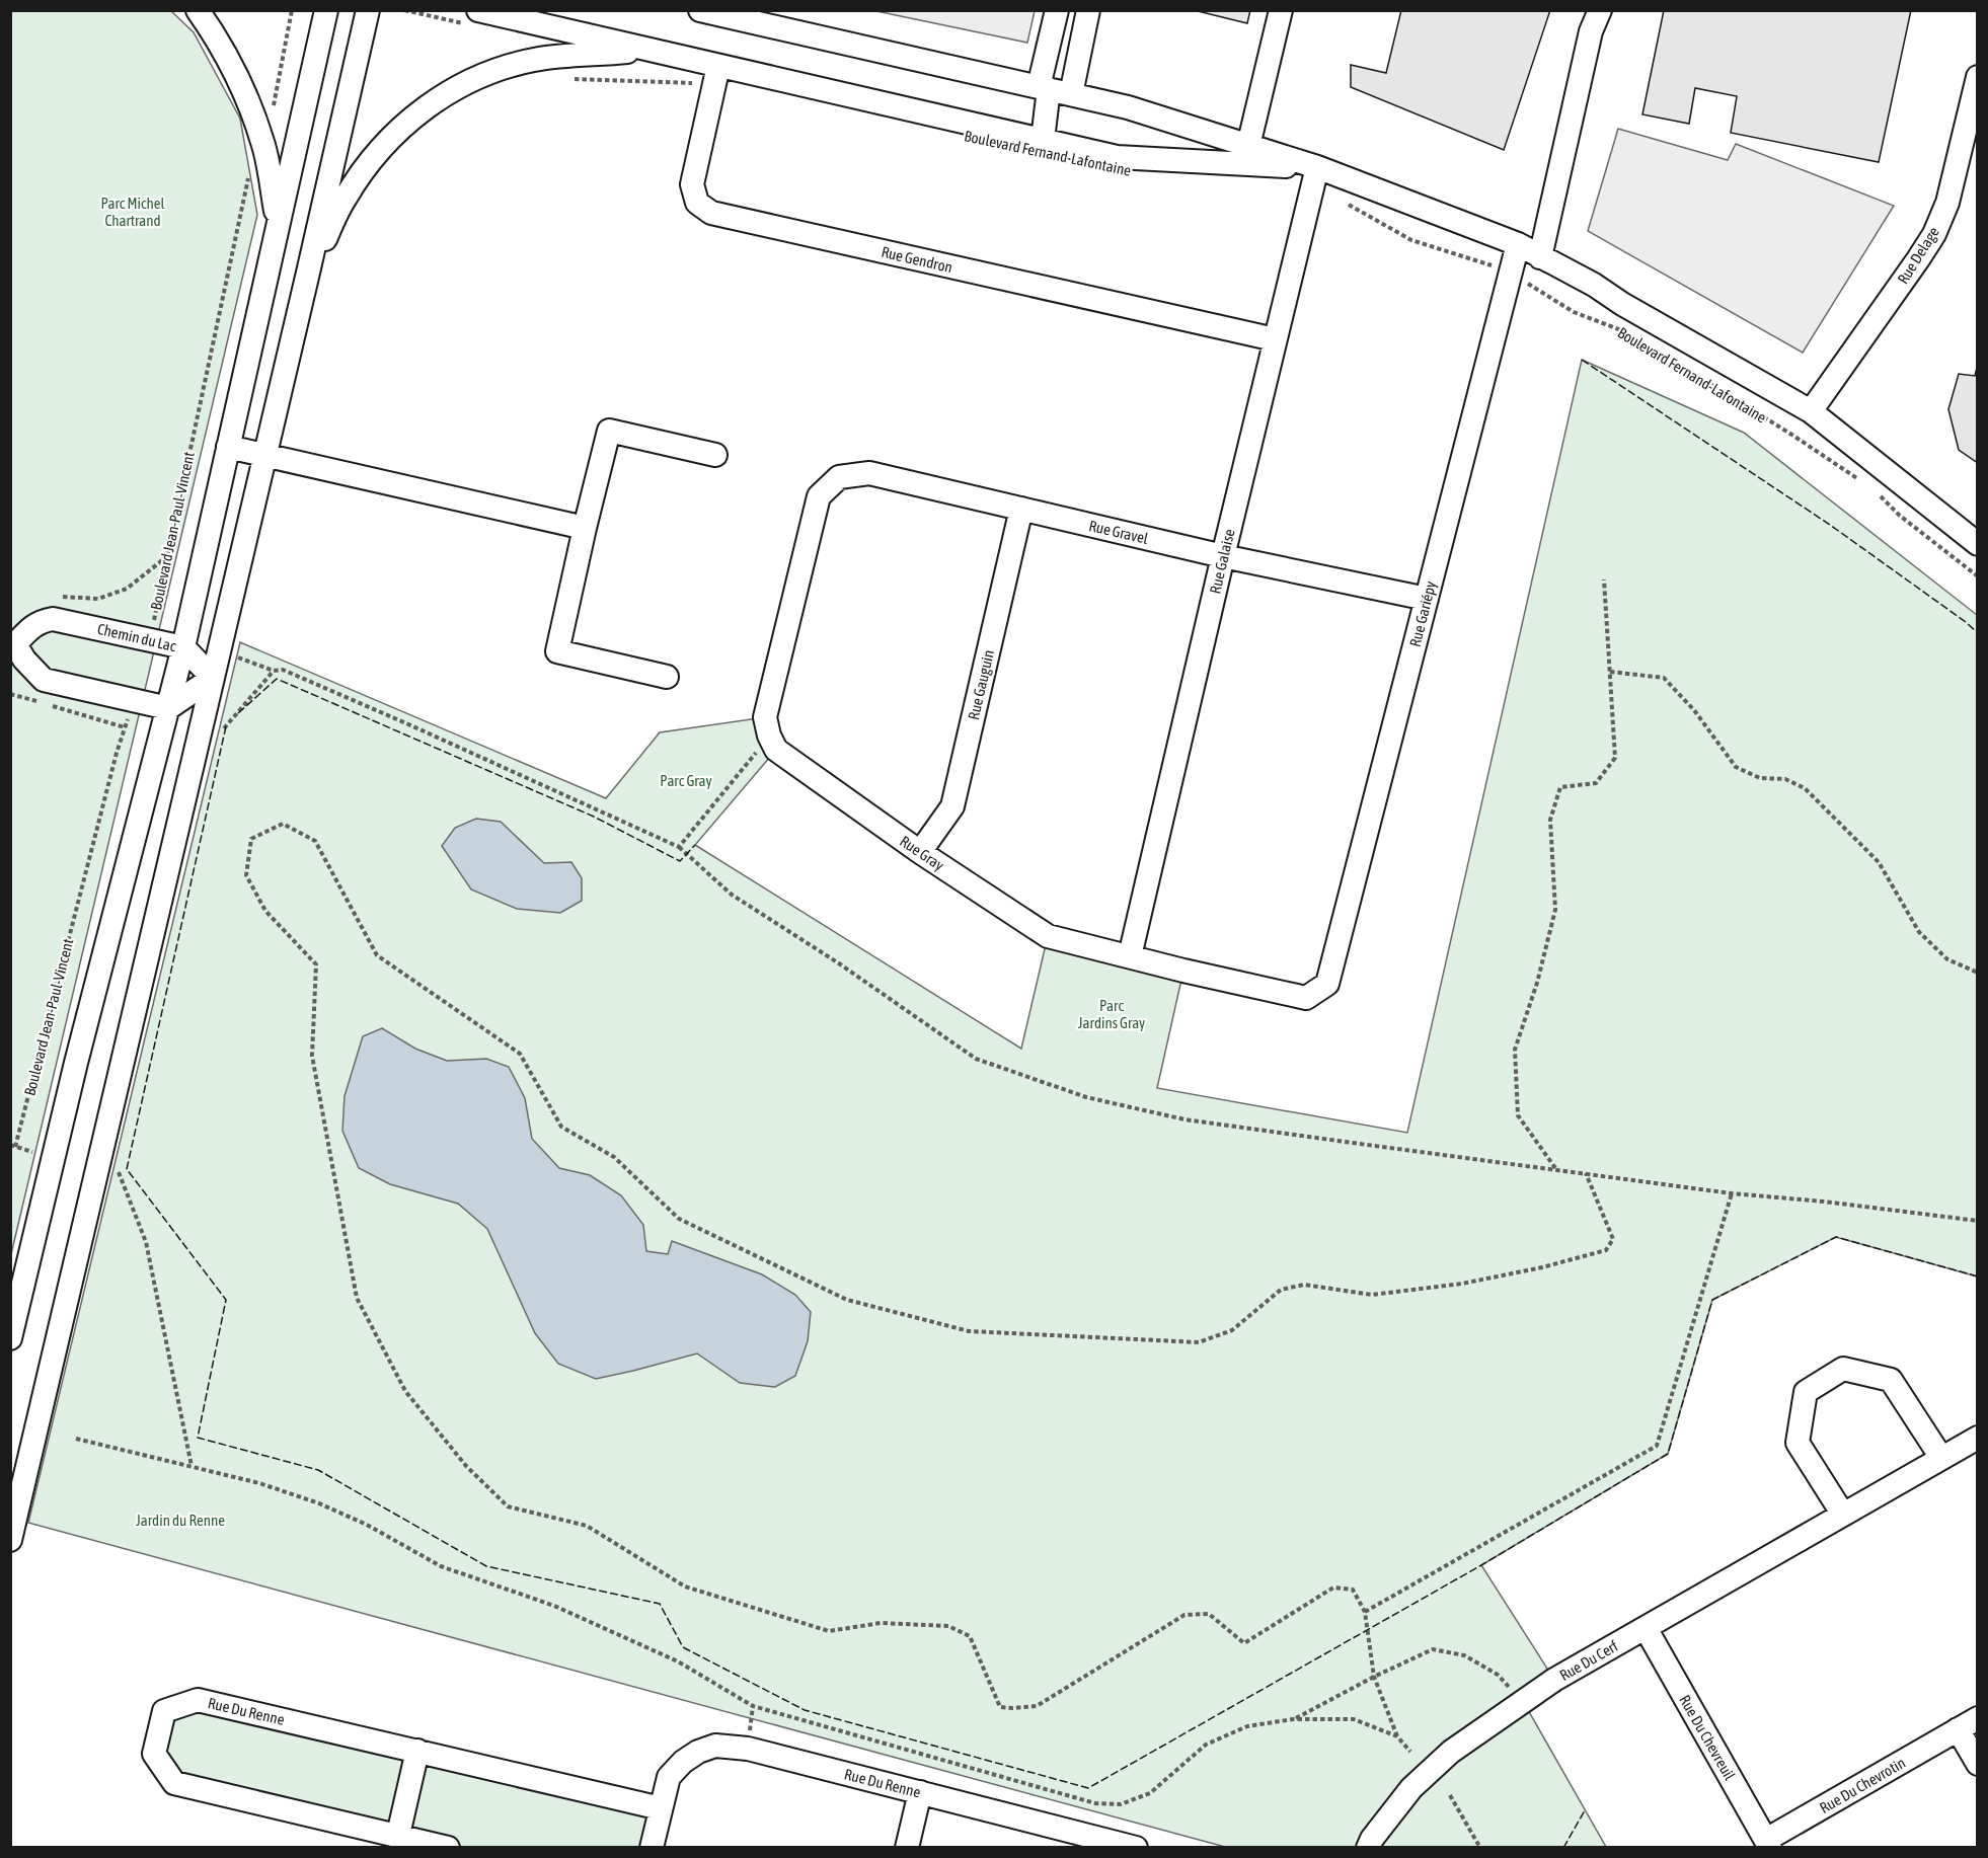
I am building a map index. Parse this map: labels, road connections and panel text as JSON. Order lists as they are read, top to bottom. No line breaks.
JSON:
{"streets":{"street":["Boulevard Fernand-Lafontaine","Rue Delage","Rue Gendron","Rue Gravel","Rue Galaise","Rue Gariépy","Chemin du Lac","Rue Gauguin","Rue Gray","Rue Du Cerf","Rue Du Renne","Rue Du Chevreuil","Rue Du Chevrotin"],"path":["Boulevard Jean-Paul-Vincent"]},"crossings":[["Boulevard Fernand-Lafontaine","Rue Delage"],["Boulevard Fernand-Lafontaine","Rue Gendron"],["Boulevard Fernand-Lafontaine","Rue Galaise"],["Boulevard Fernand-Lafontaine","Rue Gariépy"],["Rue Gendron","Rue Galaise"],["Boulevard Jean-Paul-Vincent","Chemin du Lac"],["Rue Gravel","Rue Galaise"],["Rue Gravel","Rue Gariépy"],["Rue Gravel","Rue Gauguin"],["Rue Gravel","Rue Gray"],["Rue Galaise","Rue Gray"],["Rue Gariépy","Rue Gray"],["Rue Gauguin","Rue Gray"],["Rue Du Cerf","Rue Du Chevreuil"],["Rue Du Chevreuil","Rue Du Chevrotin"]],"parks":["Parc Michel Chartrand","Parc Gray","Parc Jardins Gray","Jardin du Renne"]}
